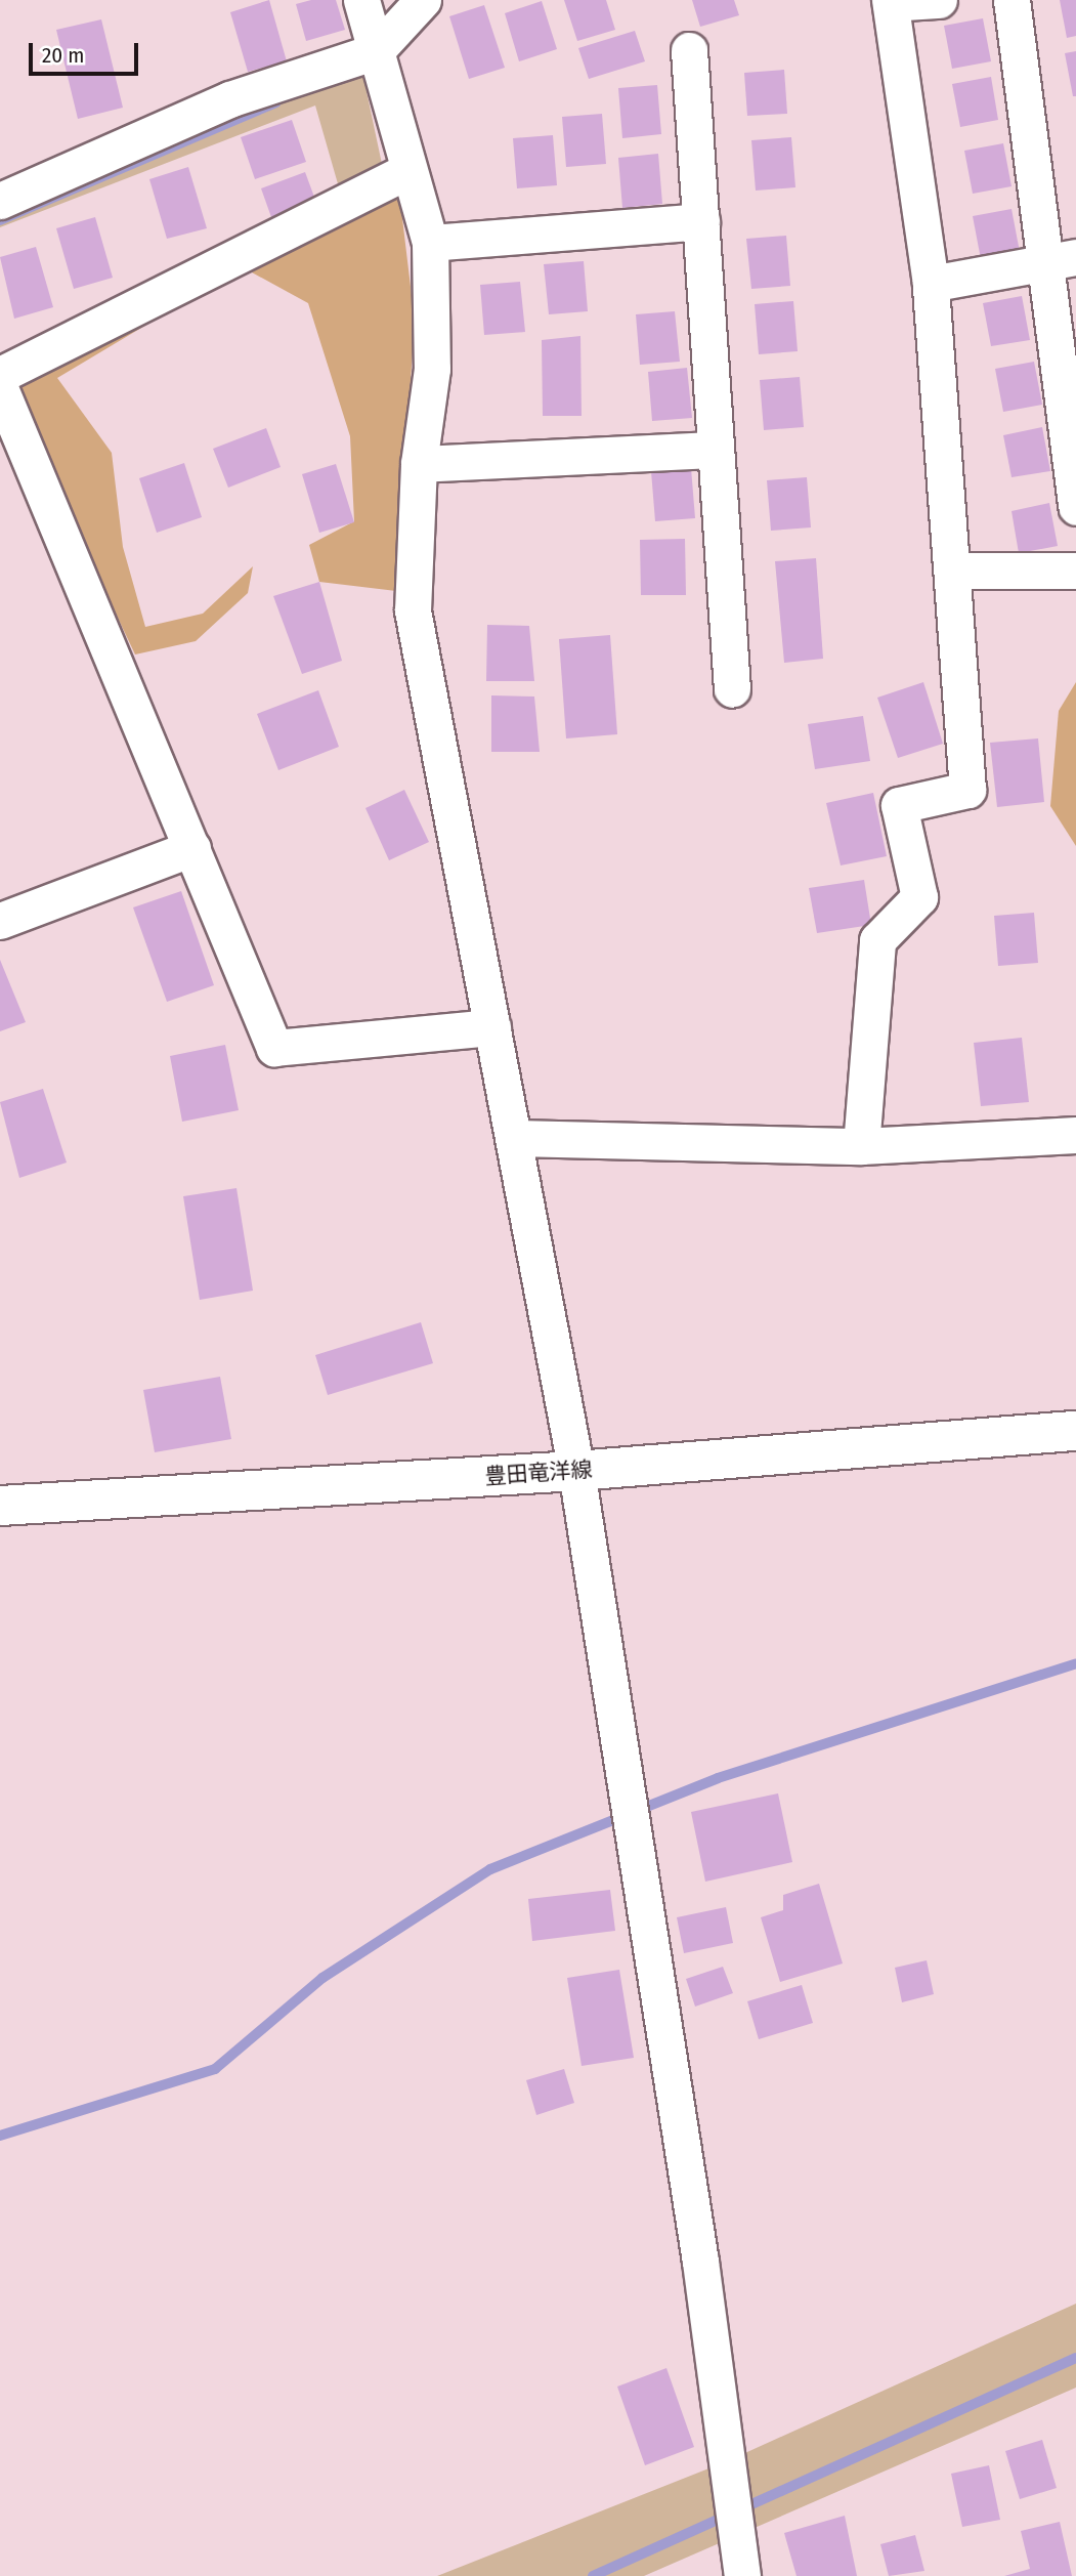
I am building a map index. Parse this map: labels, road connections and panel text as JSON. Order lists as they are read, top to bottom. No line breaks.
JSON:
{"streets":{"main road":["豊田竜洋線"]},"scale_bar":"20 m"}
